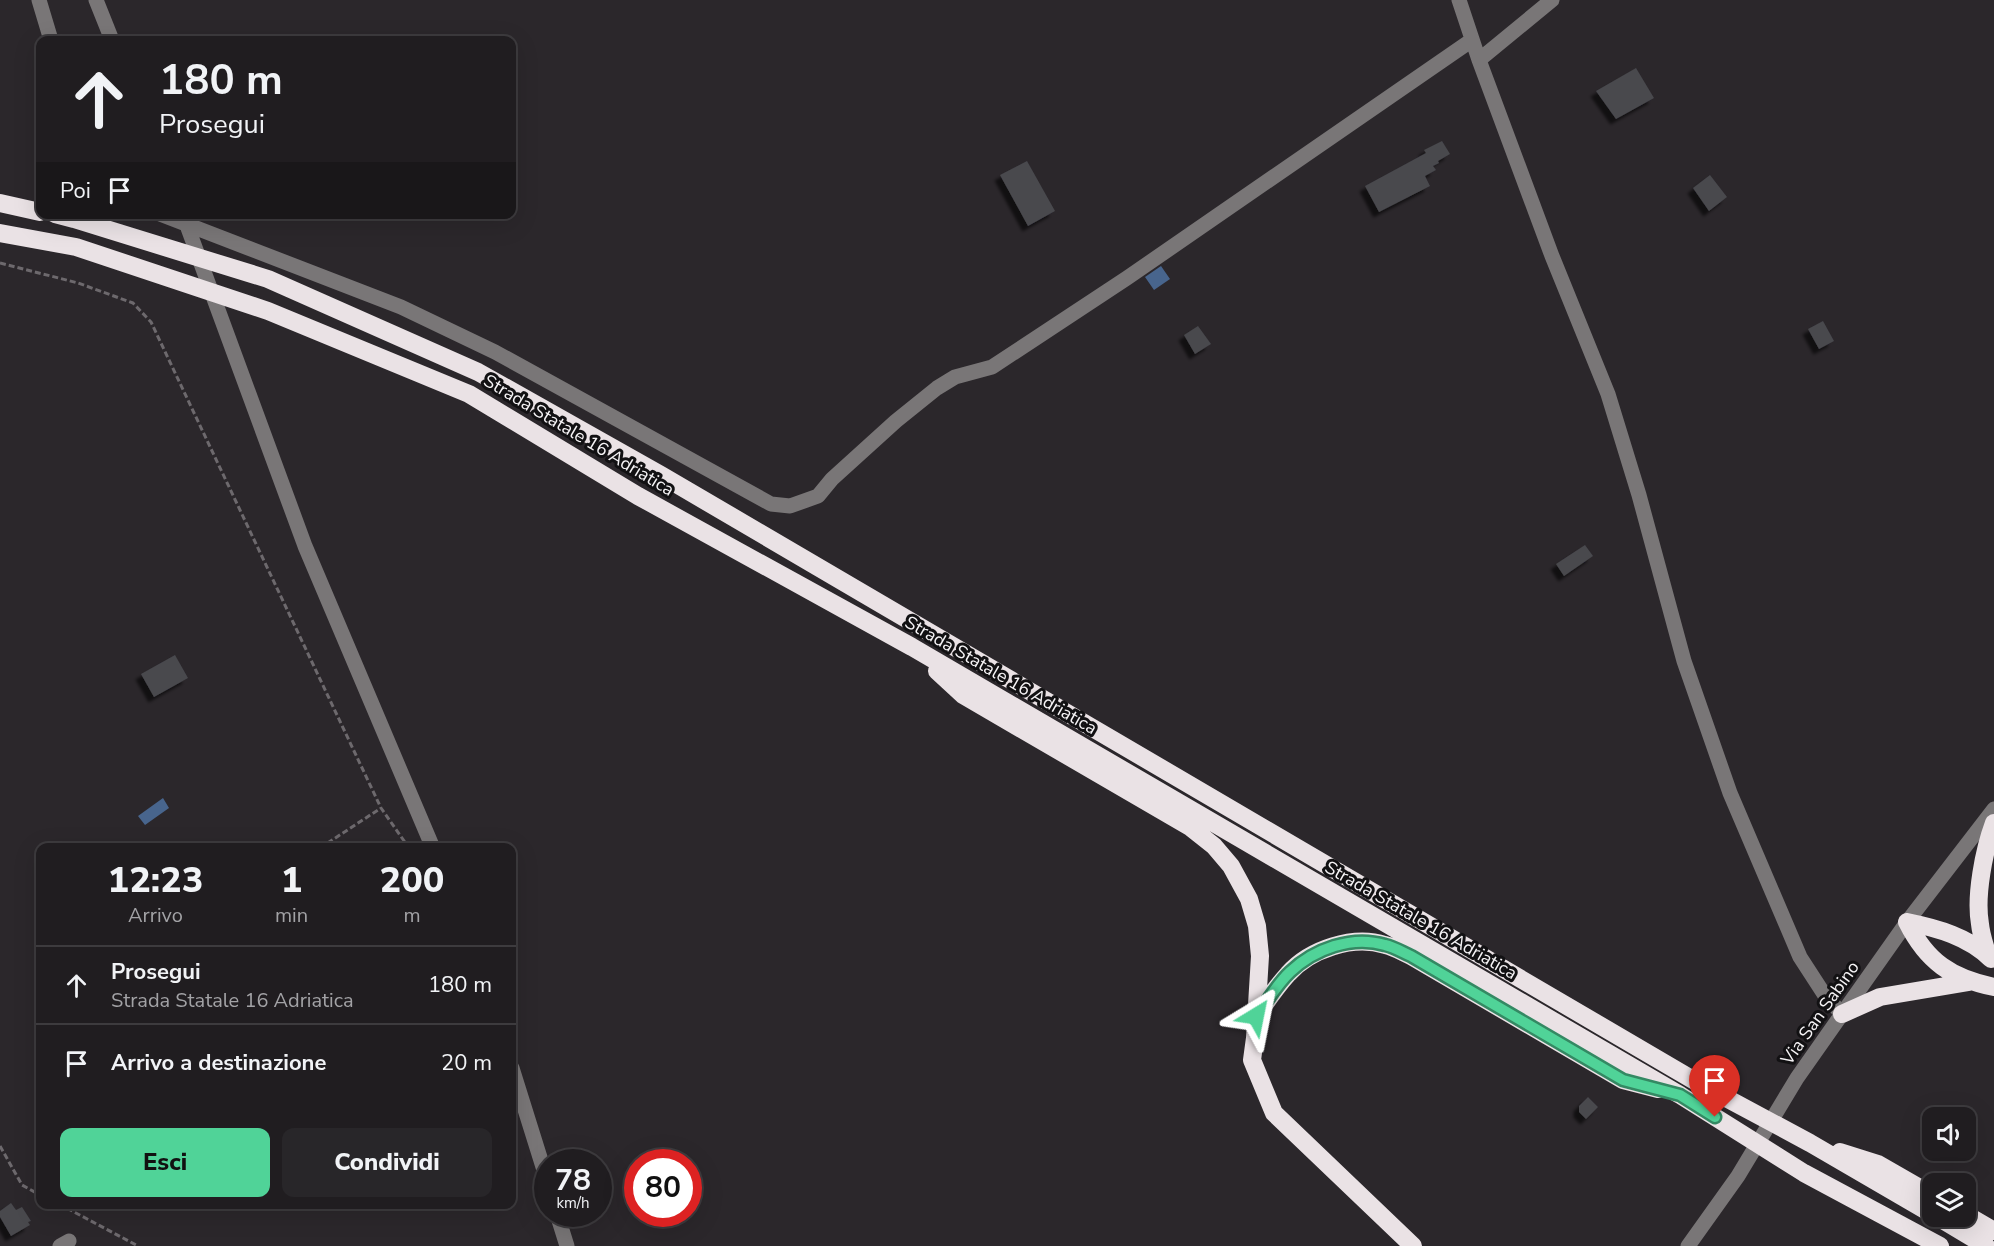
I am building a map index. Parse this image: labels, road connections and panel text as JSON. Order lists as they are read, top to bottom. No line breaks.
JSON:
{"streets":{"highway":["Strada Statale 16 Adriatica"],"street":["Via San Sabino"]},"page":{"turn":["180 m","Prosegui"],"then":"Poi","eta":["12:23","Arrivo","1","min","200","m"],"list":[{"name":"Prosegui","note":"Strada Statale 16 Adriatica","value":"180 m"},{"name":"Arrivo a destinazione","value":"20 m"}],"buttons":["Esci","Condividi"],"speed":"78 km/h","limit":"80"}}
